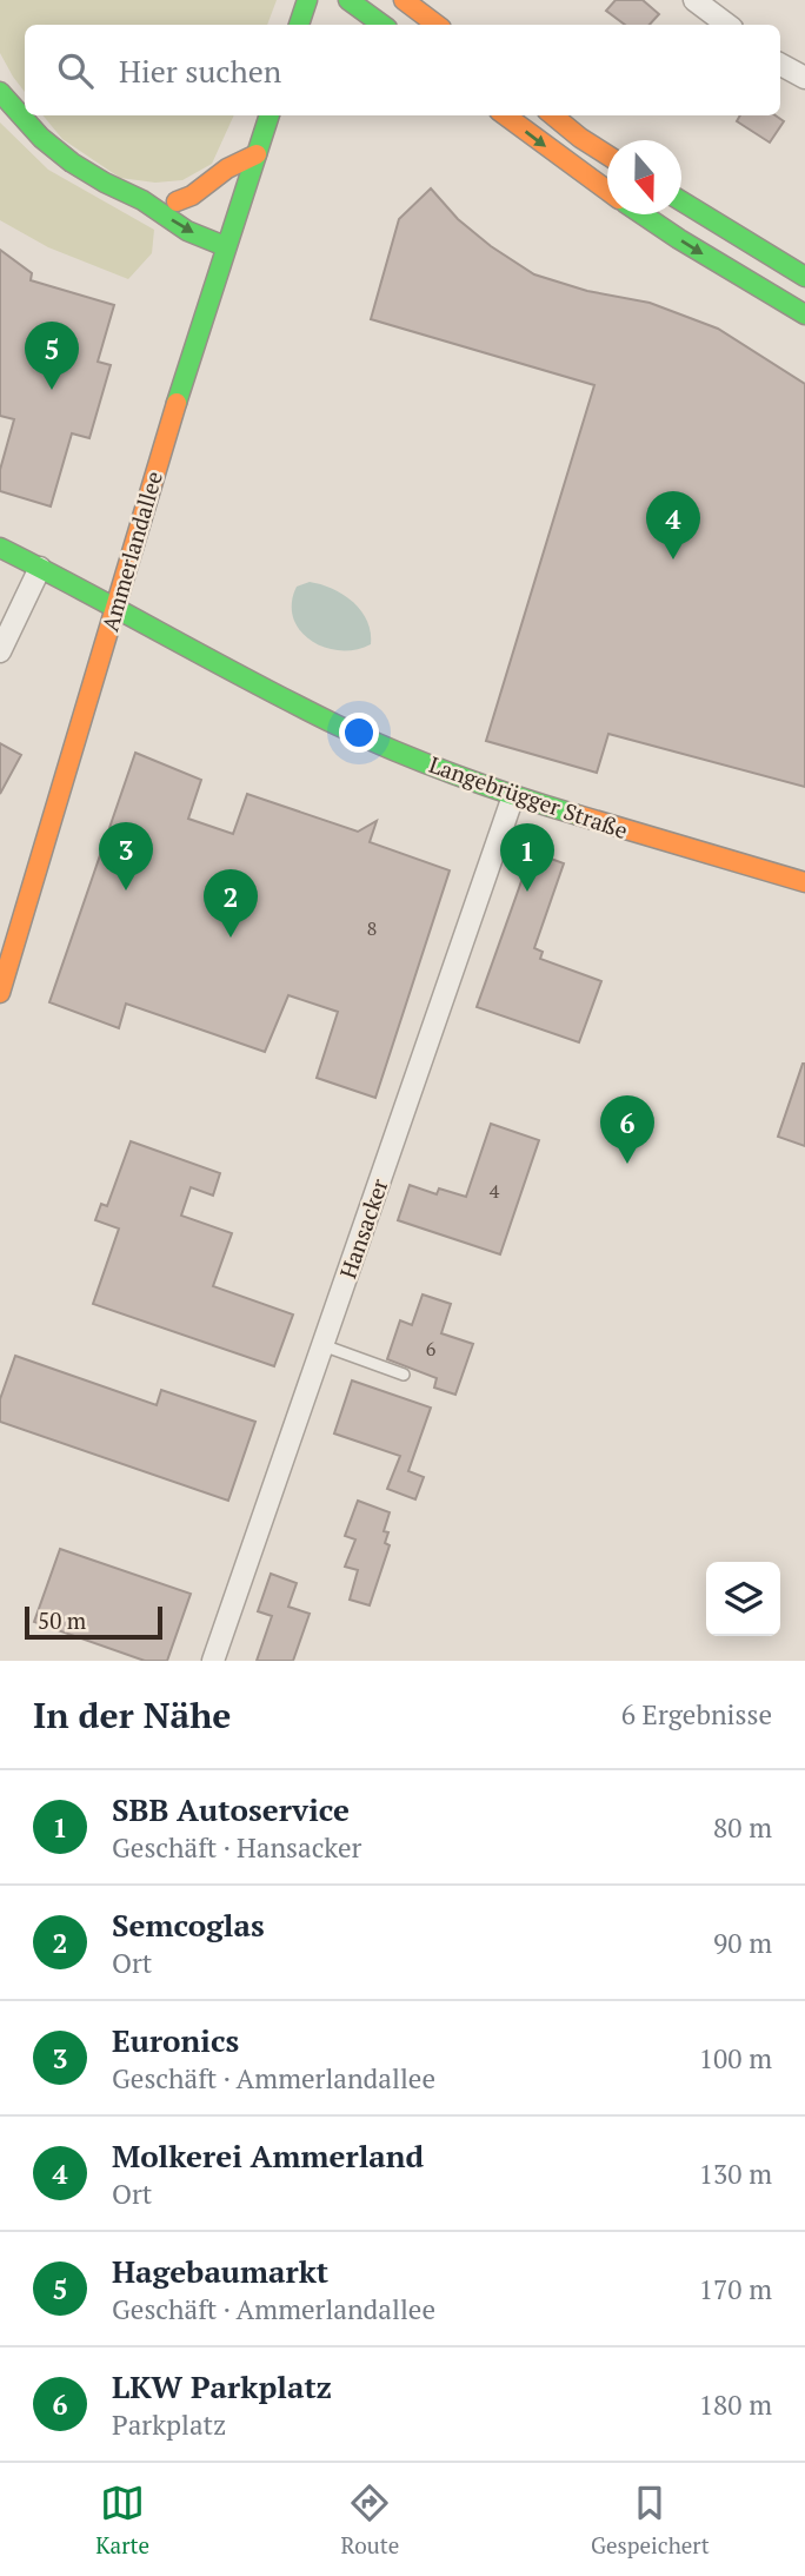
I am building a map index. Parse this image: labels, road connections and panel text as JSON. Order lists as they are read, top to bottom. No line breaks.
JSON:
{"streets":{"main road":["Ammerlandallee","Langebrügger Straße"],"street":["Hansacker"]},"crossings":[["Ammerlandallee","Langebrügger Straße"],["Langebrügger Straße","Hansacker"]],"house_numbers":["8","4","6"],"scale_bar":"50 m","north":"bottom","page":{"search":"Hier suchen","pins":["5","4","3","1","2","6"],"scale":"50 m","heading":["In der Nähe","6 Ergebnisse"],"list":[{"mark":"1","name":"SBB Autoservice","note":"Geschäft · Hansacker","value":"80 m"},{"mark":"2","name":"Semcoglas","note":"Ort","value":"90 m"},{"mark":"3","name":"Euronics","note":"Geschäft · Ammerlandallee","value":"100 m"},{"mark":"4","name":"Molkerei Ammerland","note":"Ort","value":"130 m"},{"mark":"5","name":"Hagebaumarkt","note":"Geschäft · Ammerlandallee","value":"170 m"},{"mark":"6","name":"LKW Parkplatz","note":"Parkplatz","value":"180 m"}],"nav":["Karte","Route","Gespeichert"]}}
